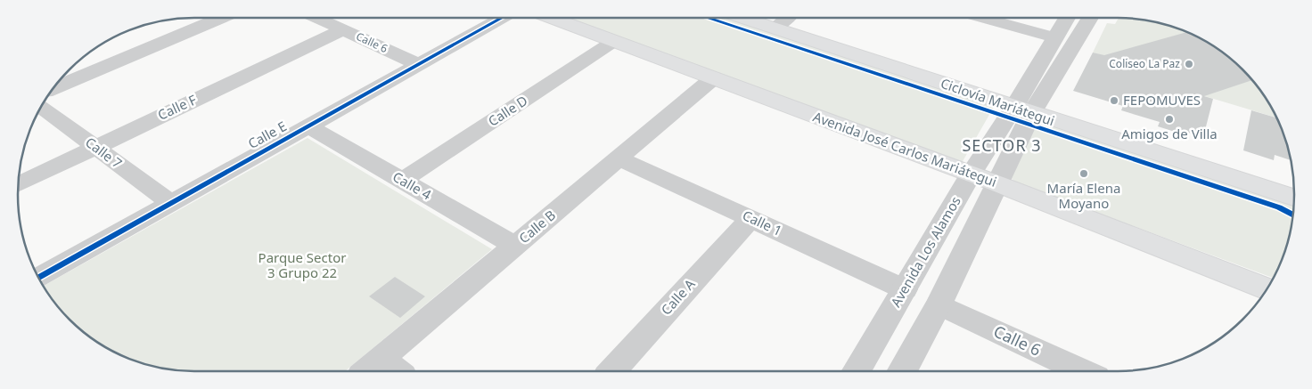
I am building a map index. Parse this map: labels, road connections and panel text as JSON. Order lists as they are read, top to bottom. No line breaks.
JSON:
{"streets":{"main road":["Avenida José Carlos Mariátegui"],"street":["Calle 6","Calle F","Calle D","Calle E","Calle 7","Calle 4","Calle 1","Calle B","Avenida Los Alamos","Calle A"],"cycle path":["Ciclovía Mariátegui"]},"crossings":[["Calle 6","Calle F"],["Calle 6","Calle E"],["Calle 6","Avenida Los Alamos"],["Calle F","Calle 7"],["Calle D","Avenida José Carlos Mariátegui"],["Calle D","Calle 4"],["Calle E","Calle 7"],["Calle E","Calle 4"],["Avenida José Carlos Mariátegui","Calle B"],["Avenida José Carlos Mariátegui","Avenida Los Alamos"],["Calle 4","Calle B"],["Calle 1","Calle B"],["Calle 1","Avenida Los Alamos"],["Calle 1","Calle A"]],"districts":["SECTOR 3"],"parks":["Parque Sector 3 Grupo 22"],"places":["Coliseo La Paz","FEPOMUVES","Amigos de Villa","María Elena Moyano"]}
